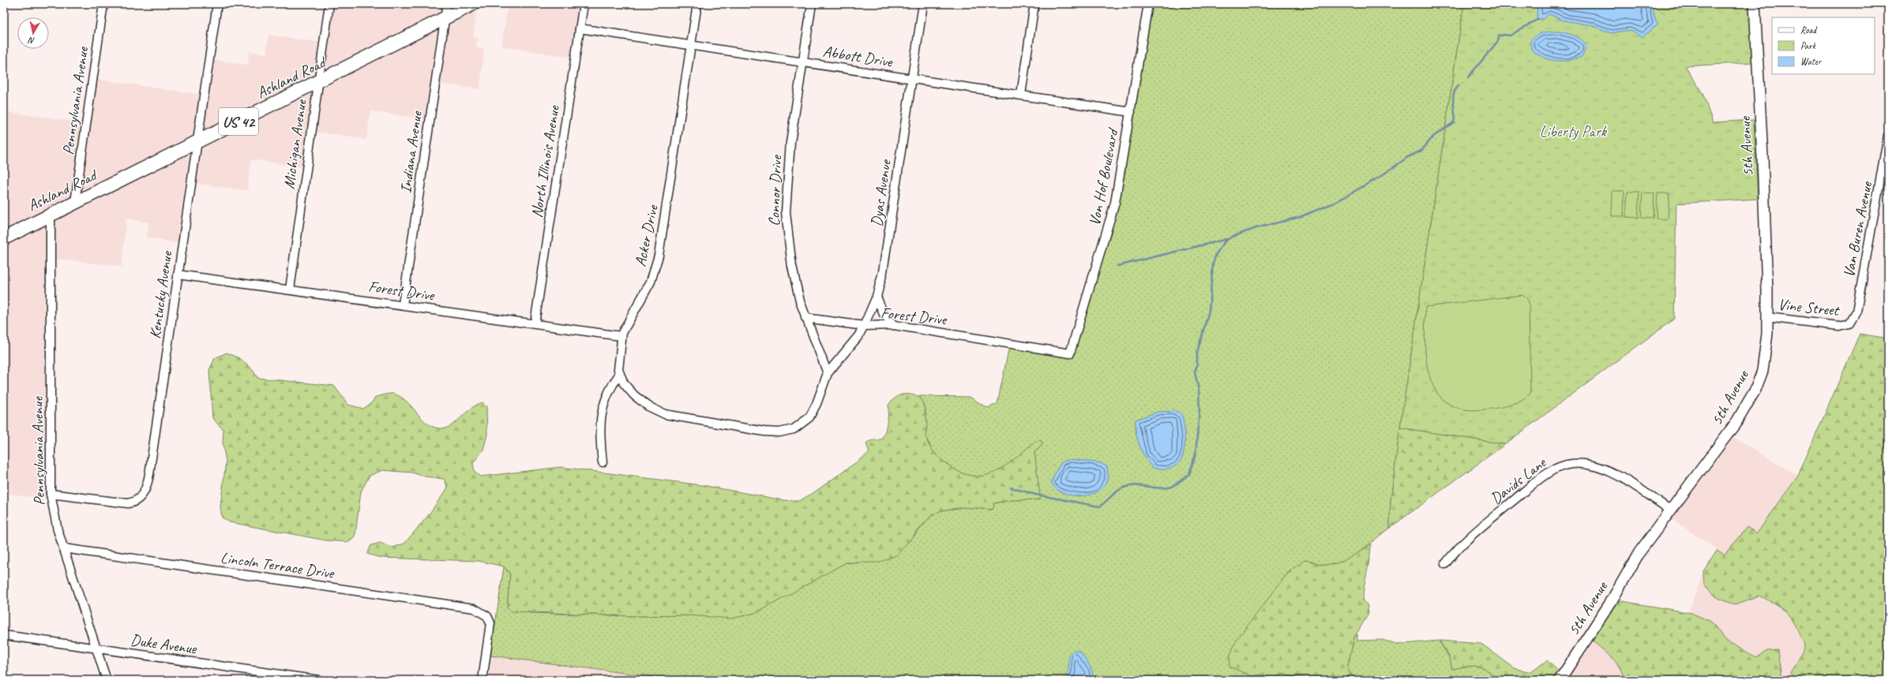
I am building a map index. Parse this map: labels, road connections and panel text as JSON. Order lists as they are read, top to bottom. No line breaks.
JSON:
{"streets":{"main road":["Ashland Road","US 42"],"street":["Abbott Drive","Pennsylvania Avenue","Michigan Avenue","5th Avenue","Indiana Avenue","North Illinois Avenue","Von Hof Boulevard","Connor Drive","Dyas Avenue","Van Buren Avenue","Acker Drive","Forest Drive","Kentucky Avenue","Vine Street","Davids Lane","Lincoln Terrace Drive","Duke Avenue"]},"crossings":[["Abbott Drive","North Illinois Avenue"],["Abbott Drive","Von Hof Boulevard"],["Abbott Drive","Connor Drive"],["Abbott Drive","Dyas Avenue"],["Abbott Drive","Acker Drive"],["Ashland Road","Pennsylvania Avenue"],["Ashland Road","Michigan Avenue"],["Ashland Road","Indiana Avenue"],["Ashland Road","Kentucky Avenue"],["Pennsylvania Avenue","Kentucky Avenue"],["Pennsylvania Avenue","Lincoln Terrace Drive"],["Pennsylvania Avenue","Duke Avenue"],["Michigan Avenue","Forest Drive"],["5th Avenue","Vine Street"],["5th Avenue","Davids Lane"],["Indiana Avenue","Forest Drive"],["North Illinois Avenue","Forest Drive"],["Von Hof Boulevard","Forest Drive"],["Connor Drive","Forest Drive"],["Dyas Avenue","Forest Drive"],["Van Buren Avenue","Vine Street"],["Acker Drive","Forest Drive"],["Forest Drive","Kentucky Avenue"]],"parks":["Liberty Park"],"legend":["Road","Park","Water"],"north":"bottom"}
